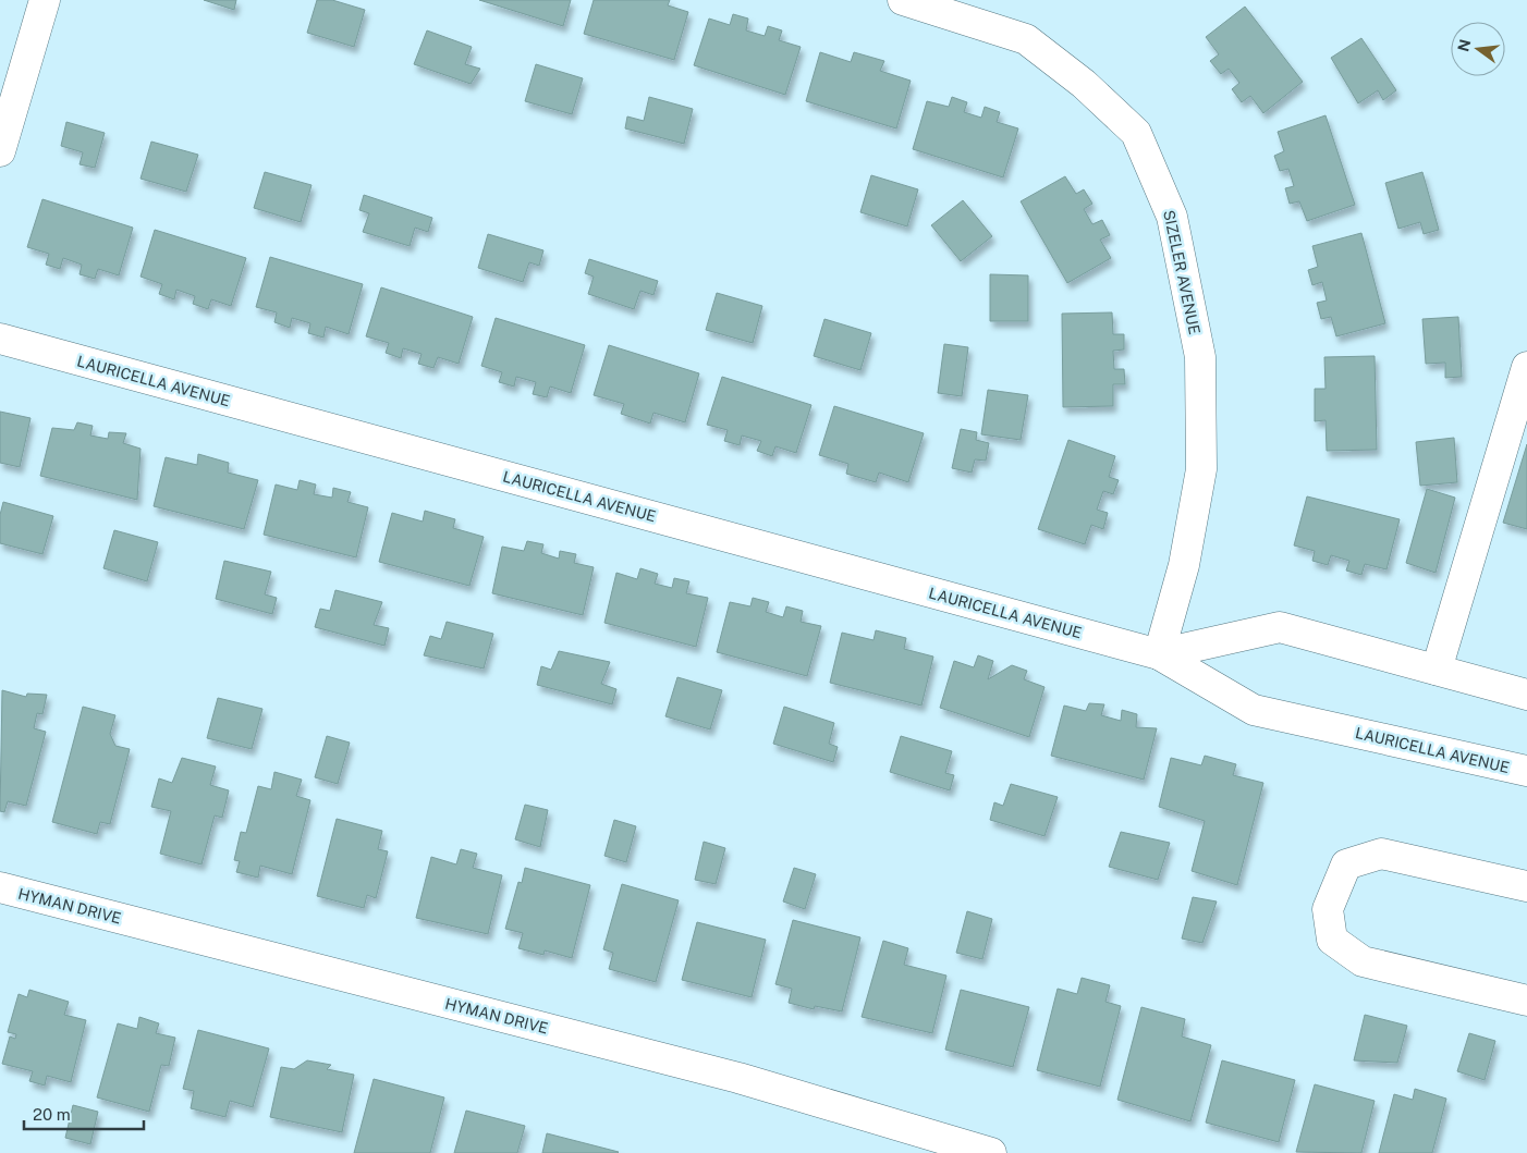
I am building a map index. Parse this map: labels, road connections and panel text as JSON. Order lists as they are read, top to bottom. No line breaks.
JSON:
{"streets":{"street":["SIZELER AVENUE","LAURICELLA AVENUE","HYMAN DRIVE"]},"crossings":[["SIZELER AVENUE","LAURICELLA AVENUE"]],"scale_bar":"20 m","north":"left"}
